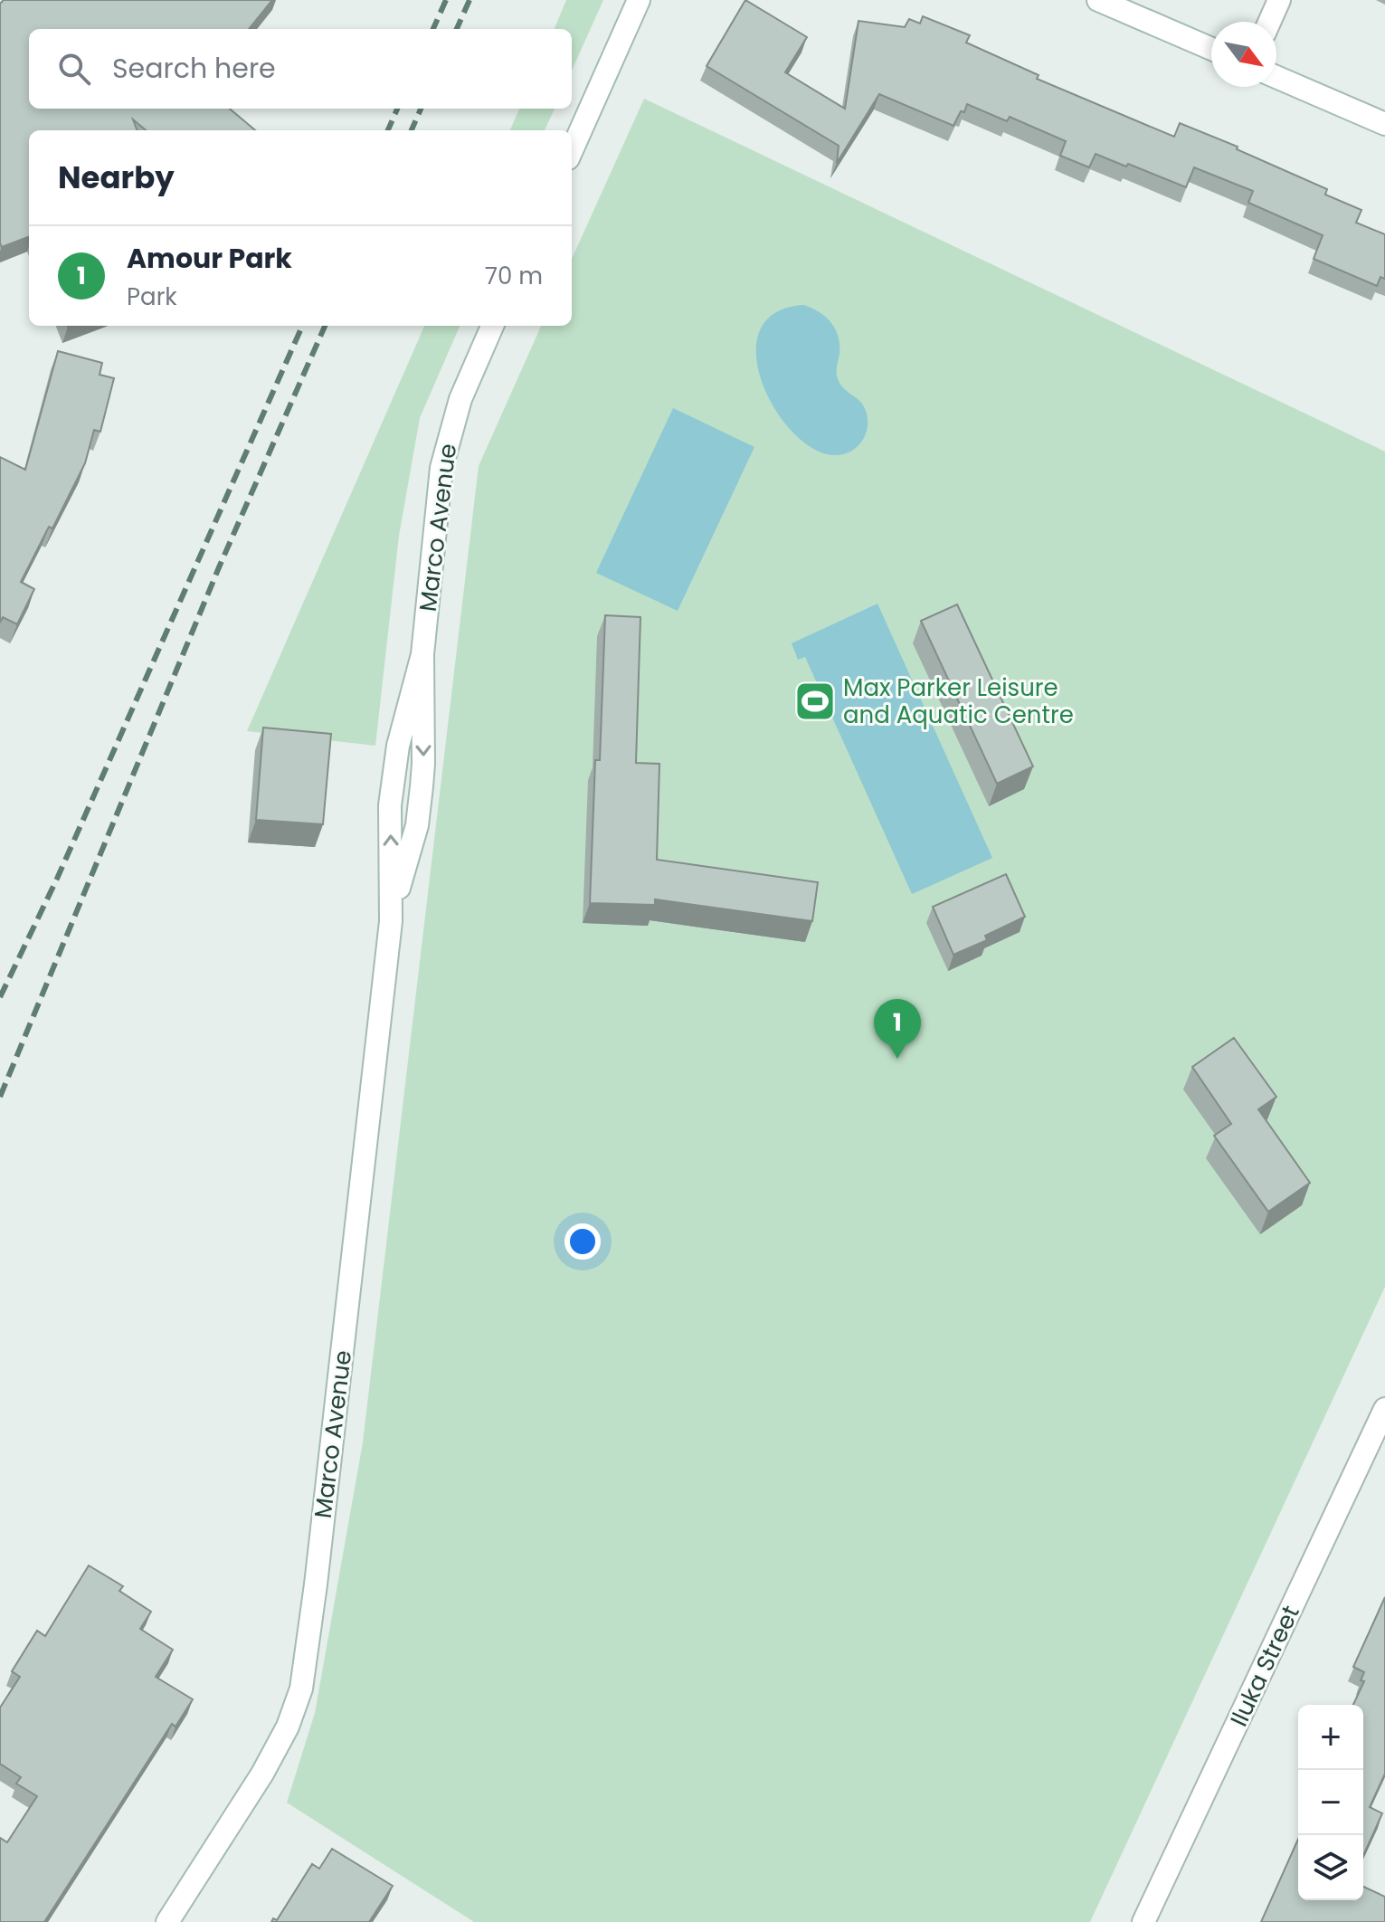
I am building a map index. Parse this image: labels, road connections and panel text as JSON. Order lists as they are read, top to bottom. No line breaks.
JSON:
{"streets":{"street":["Marco Avenue","Iluka Street"]},"places":{"sports":["Max Parker Leisure and Aquatic Centre"]},"north":"bottom right","page":{"search":"Search here","heading":"Nearby","list":[{"mark":"1","name":"Amour Park","note":"Park","value":"70 m"}],"pins":"1","map_buttons":["+","−"]}}
